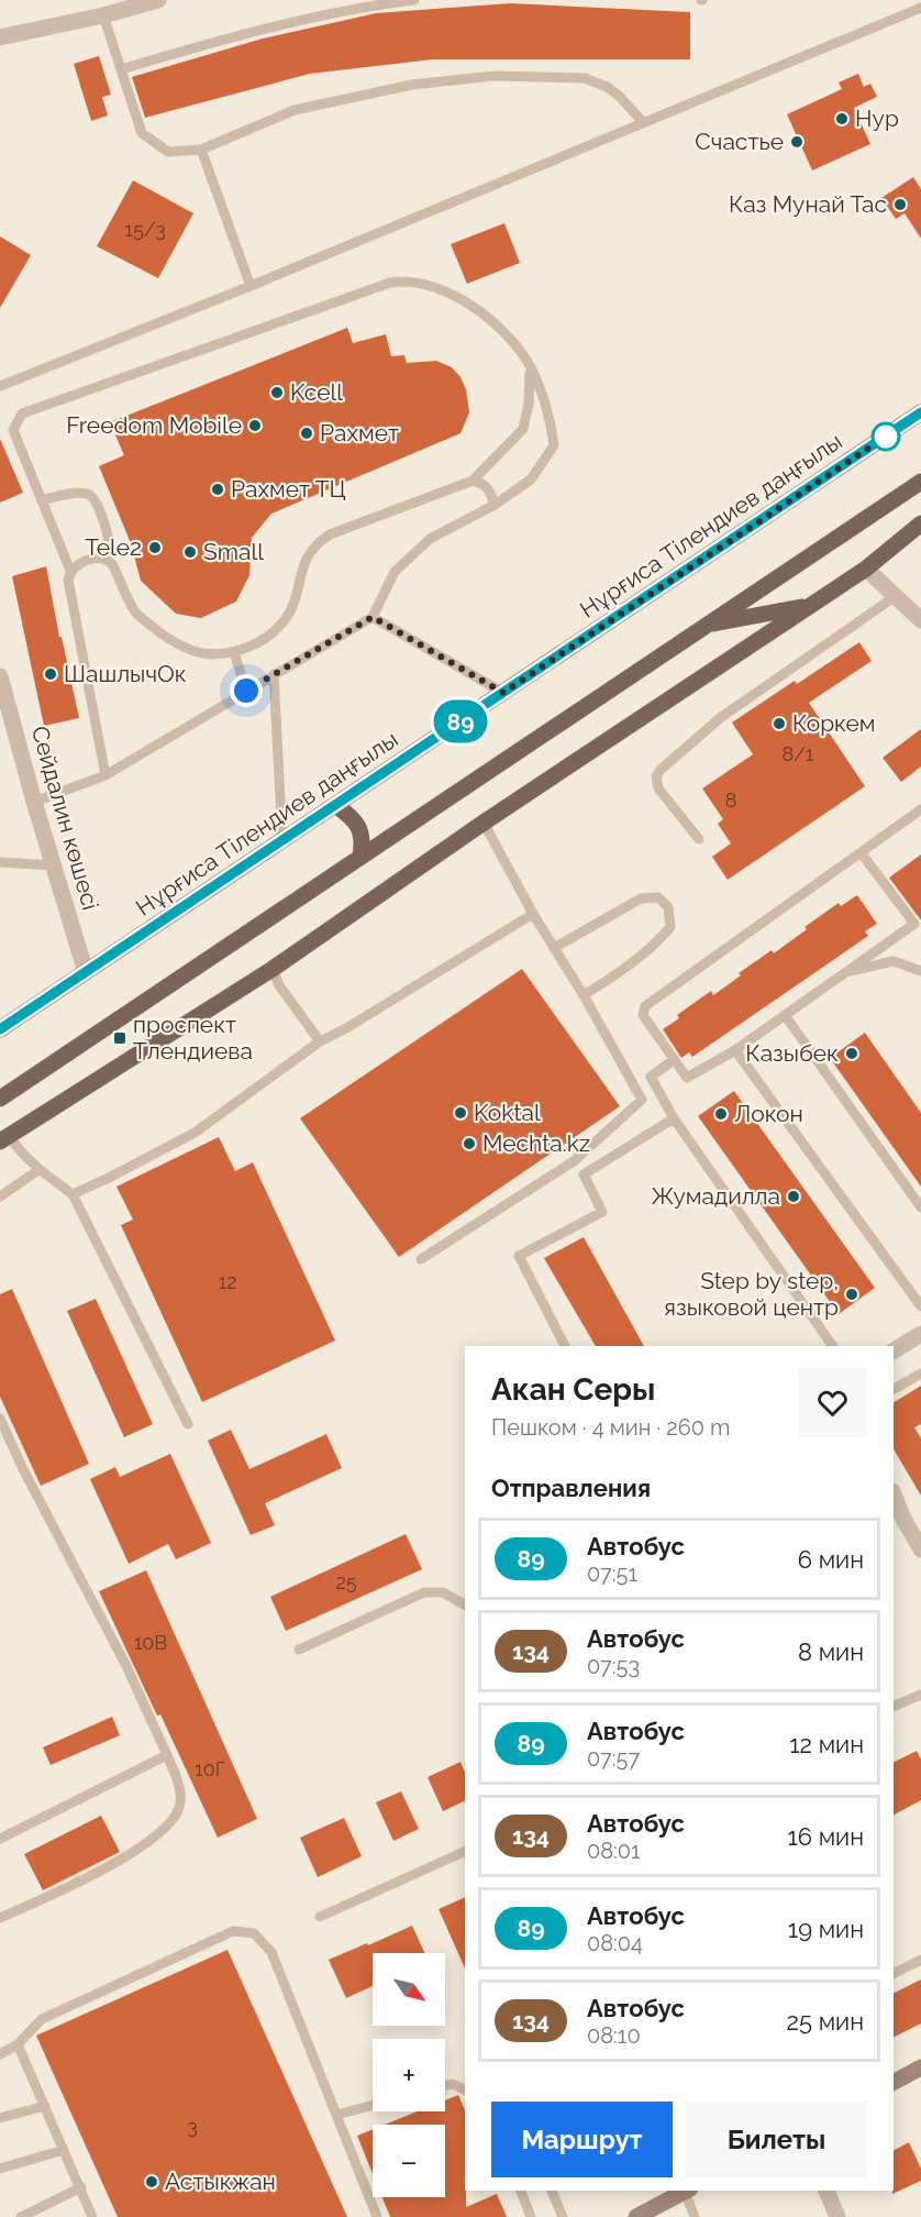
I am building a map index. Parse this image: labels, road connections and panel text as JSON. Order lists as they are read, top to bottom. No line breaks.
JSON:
{"streets":{"main road":["Нұрғиса Тілендиев даңғылы"],"street":["Сейдалин көшесі"]},"crossings":[["Нұрғиса Тілендиев даңғылы","Сейдалин көшесі"]],"places":{"other":["Нур","Счастье","Каз Мунай Тас","Kcell","Freedom Mobile","Рахмет","Рахмет ТЦ","Tele2","Small","ШашлычОк","Коркем","Казыбек","Koktal","Локон","Mechta.kz","Жумадилла","Step by step, языковой центр","Астыкжан"],"transit":["проспект Тлендиева"]},"lines":["bus line 89"],"house_numbers":["15/3","8/1","8","12","25","10В","10Г","3"],"north":"bottom right","page":{"on_map":"89","heading":[["Акан Серы","Пешком · 4 мин · 260 m"],"Отправления"],"list":[{"mark":"89","name":"Автобус","note":"07:51","value":"6 мин"},{"mark":"134","name":"Автобус","note":"07:53","value":"8 мин"},{"mark":"89","name":"Автобус","note":"07:57","value":"12 мин"},{"mark":"134","name":"Автобус","note":"08:01","value":"16 мин"},{"mark":"89","name":"Автобус","note":"08:04","value":"19 мин"},{"mark":"134","name":"Автобус","note":"08:10","value":"25 мин"}],"map_buttons":["+","−"],"buttons":["Маршрут","Билеты"]}}
